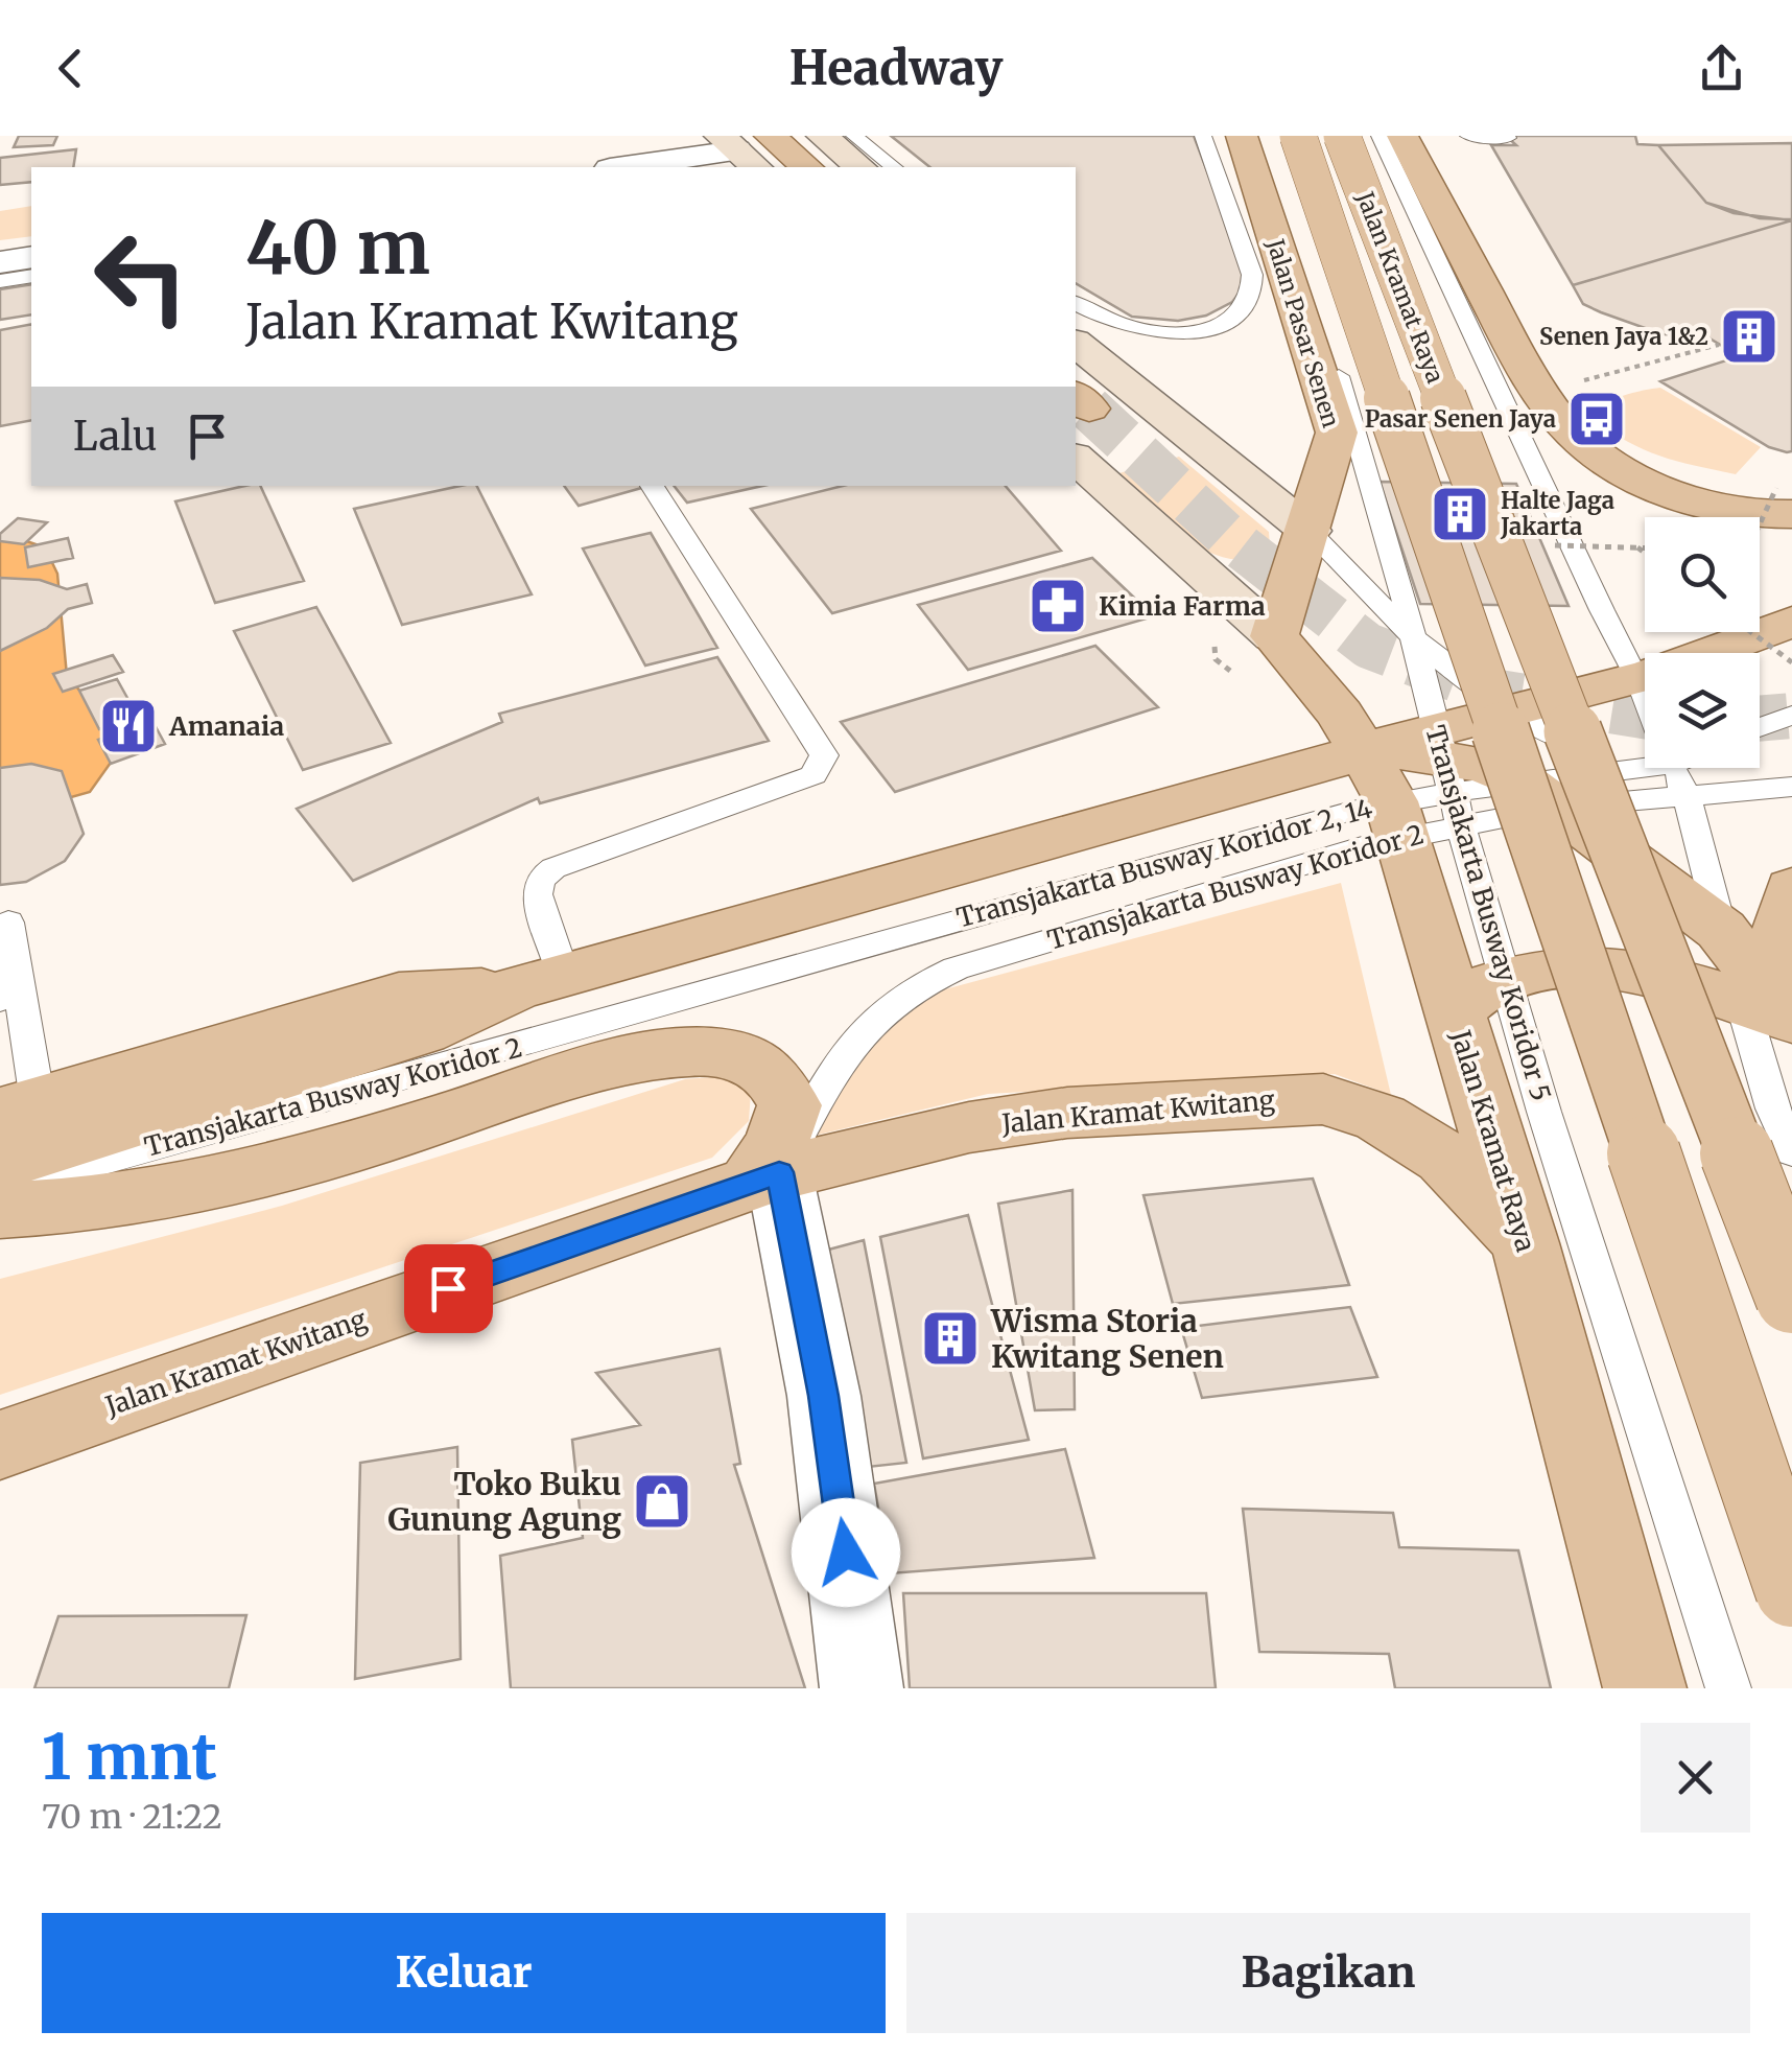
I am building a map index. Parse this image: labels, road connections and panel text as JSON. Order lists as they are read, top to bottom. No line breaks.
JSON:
{"streets":{"main road":["Jalan Kramat Raya","Jalan Pasar Senen","Jalan Kramat Kwitang"],"lane":["Transjakarta Busway Koridor 2, 14","Transjakarta Busway Koridor 2","Transjakarta Busway Koridor 5"]},"crossings":[["Jalan Kramat Raya","Jalan Pasar Senen"],["Jalan Kramat Raya","Transjakarta Busway Koridor 2, 14"],["Jalan Kramat Raya","Transjakarta Busway Koridor 2"],["Jalan Kramat Raya","Transjakarta Busway Koridor 5"],["Jalan Kramat Raya","Jalan Kramat Kwitang"],["Transjakarta Busway Koridor 2, 14","Transjakarta Busway Koridor 2"],["Transjakarta Busway Koridor 2, 14","Transjakarta Busway Koridor 5"],["Transjakarta Busway Koridor 2","Transjakarta Busway Koridor 5"],["Transjakarta Busway Koridor 2","Jalan Kramat Kwitang"]],"places":{"building":["Senen Jaya 1&2","Halte Jaga Jakarta","Wisma Storia Kwitang Senen"],"bus stop":["Pasar Senen Jaya"],"pharmacy":["Kimia Farma"],"restaurant":["Amanaia"],"shop":["Toko Buku Gunung Agung"]},"page":{"header":"Headway","turn":["40 m","Jalan Kramat Kwitang"],"then":"Lalu","heading":["1 mnt","70 m · 21:22"],"buttons":["Keluar","Bagikan"]}}
